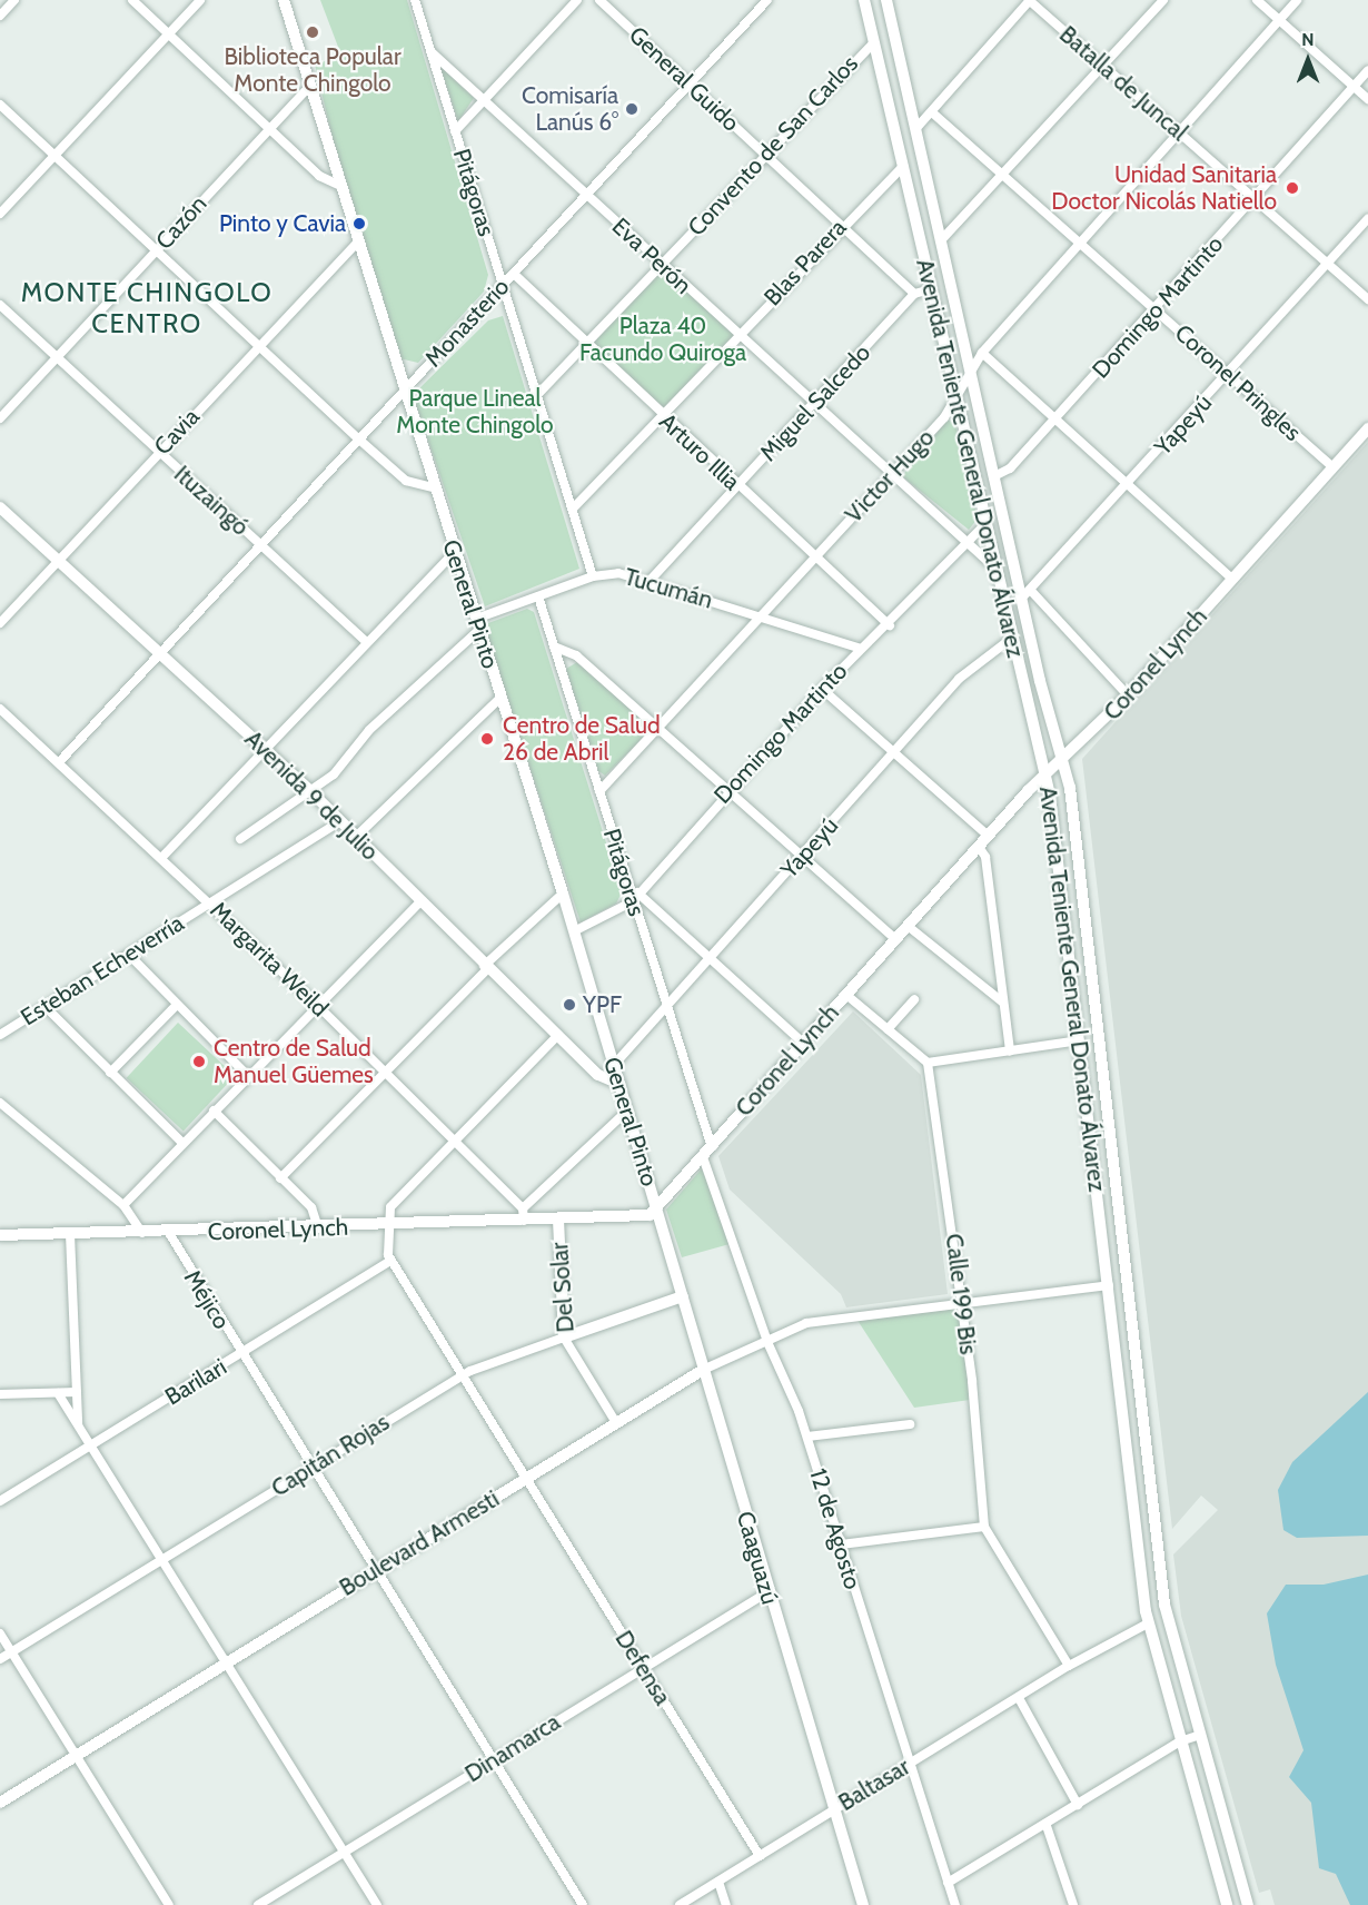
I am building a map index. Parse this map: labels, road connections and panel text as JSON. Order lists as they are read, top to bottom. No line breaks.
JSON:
{"streets":{"main road":["Avenida Teniente General Donato Álvarez","General Pinto","Coronel Lynch","Avenida 9 de Julio","Del Solar","Capitán Rojas","Boulevard Armesti","Caaguazú"],"street":["General Guido","Batalla de Juncal","Convento de San Carlos","Pitágoras","Cazón","Eva Perón","Blas Parera","Domingo Martinto","Monasterio","Coronel Pringles","Miguel Salcedo","Yapeyú","Cavia","Arturo Illia","Victor Hugo","Ituzaingó","Tucumán","Margarita Weild","Esteban Echeverría","Calle 199 Bis","Méjico","Barilari","12 de Agosto","Defensa","Dinamarca","Baltasar"]},"crossings":[["General Guido","Convento de San Carlos"],["General Guido","Blas Parera"],["General Guido","Monasterio"],["General Guido","Miguel Salcedo"],["Batalla de Juncal","Domingo Martinto"],["Batalla de Juncal","Yapeyú"],["Batalla de Juncal","Victor Hugo"],["Convento de San Carlos","Pitágoras"],["Convento de San Carlos","Eva Perón"],["Convento de San Carlos","Arturo Illia"],["Convento de San Carlos","Avenida Teniente General Donato Álvarez"],["Pitágoras","Eva Perón"],["Pitágoras","Blas Parera"],["Pitágoras","Domingo Martinto"],["Pitágoras","Monasterio"],["Pitágoras","Yapeyú"],["Pitágoras","Victor Hugo"],["Pitágoras","Tucumán"],["Pitágoras","Coronel Lynch"],["Cazón","Ituzaingó"],["Cazón","General Pinto"],["Eva Perón","Blas Parera"],["Eva Perón","Domingo Martinto"],["Eva Perón","Monasterio"],["Eva Perón","Miguel Salcedo"],["Eva Perón","Avenida Teniente General Donato Álvarez"],["Eva Perón","Victor Hugo"],["Blas Parera","Arturo Illia"],["Blas Parera","Avenida Teniente General Donato Álvarez"],["Domingo Martinto","Coronel Pringles"],["Domingo Martinto","Arturo Illia"],["Domingo Martinto","Avenida Teniente General Donato Álvarez"],["Domingo Martinto","Tucumán"],["Domingo Martinto","General Pinto"],["Monasterio","Arturo Illia"],["Monasterio","Ituzaingó"],["Monasterio","General Pinto"],["Monasterio","Avenida 9 de Julio"],["Monasterio","Margarita Weild"],["Coronel Pringles","Yapeyú"],["Coronel Pringles","Victor Hugo"],["Coronel Pringles","Coronel Lynch"],["Miguel Salcedo","Arturo Illia"],["Miguel Salcedo","Tucumán"],["Yapeyú","Avenida Teniente General Donato Álvarez"],["Yapeyú","General Pinto"],["Cavia","Ituzaingó"],["Cavia","General Pinto"],["Cavia","Avenida 9 de Julio"],["Arturo Illia","Victor Hugo"],["Avenida Teniente General Donato Álvarez","Victor Hugo"],["Avenida Teniente General Donato Álvarez","Coronel Lynch"],["Avenida Teniente General Donato Álvarez","Boulevard Armesti"],["Avenida Teniente General Donato Álvarez","Baltasar"],["Victor Hugo","Tucumán"],["Tucumán","General Pinto"],["General Pinto","Coronel Lynch"],["General Pinto","Avenida 9 de Julio"],["General Pinto","Caaguazú"],["Coronel Lynch","Margarita Weild"],["Coronel Lynch","Del Solar"],["Coronel Lynch","Méjico"],["Coronel Lynch","12 de Agosto"],["Coronel Lynch","Caaguazú"],["Avenida 9 de Julio","Esteban Echeverría"],["Margarita Weild","Esteban Echeverría"],["Del Solar","Capitán Rojas"],["Del Solar","Boulevard Armesti"],["Calle 199 Bis","Boulevard Armesti"],["Méjico","Barilari"],["Méjico","Capitán Rojas"],["Méjico","Boulevard Armesti"],["Méjico","Dinamarca"],["Barilari","Defensa"],["Capitán Rojas","Caaguazú"],["Capitán Rojas","Defensa"],["12 de Agosto","Boulevard Armesti"],["12 de Agosto","Baltasar"],["Boulevard Armesti","Caaguazú"],["Boulevard Armesti","Defensa"],["Caaguazú","Dinamarca"],["Caaguazú","Baltasar"],["Defensa","Dinamarca"],["Defensa","Baltasar"]],"districts":["MONTE CHINGOLO CENTRO"],"parks":["Plaza 40 Facundo Quiroga","Parque Lineal Monte Chingolo"],"places":["Biblioteca Popular Monte Chingolo","Comisaría Lanús 6°","Unidad Sanitaria Doctor Nicolás Natiello","Pinto y Cavia","Centro de Salud 26 de Abril","YPF","Centro de Salud Manuel Güemes"],"north":"top"}
